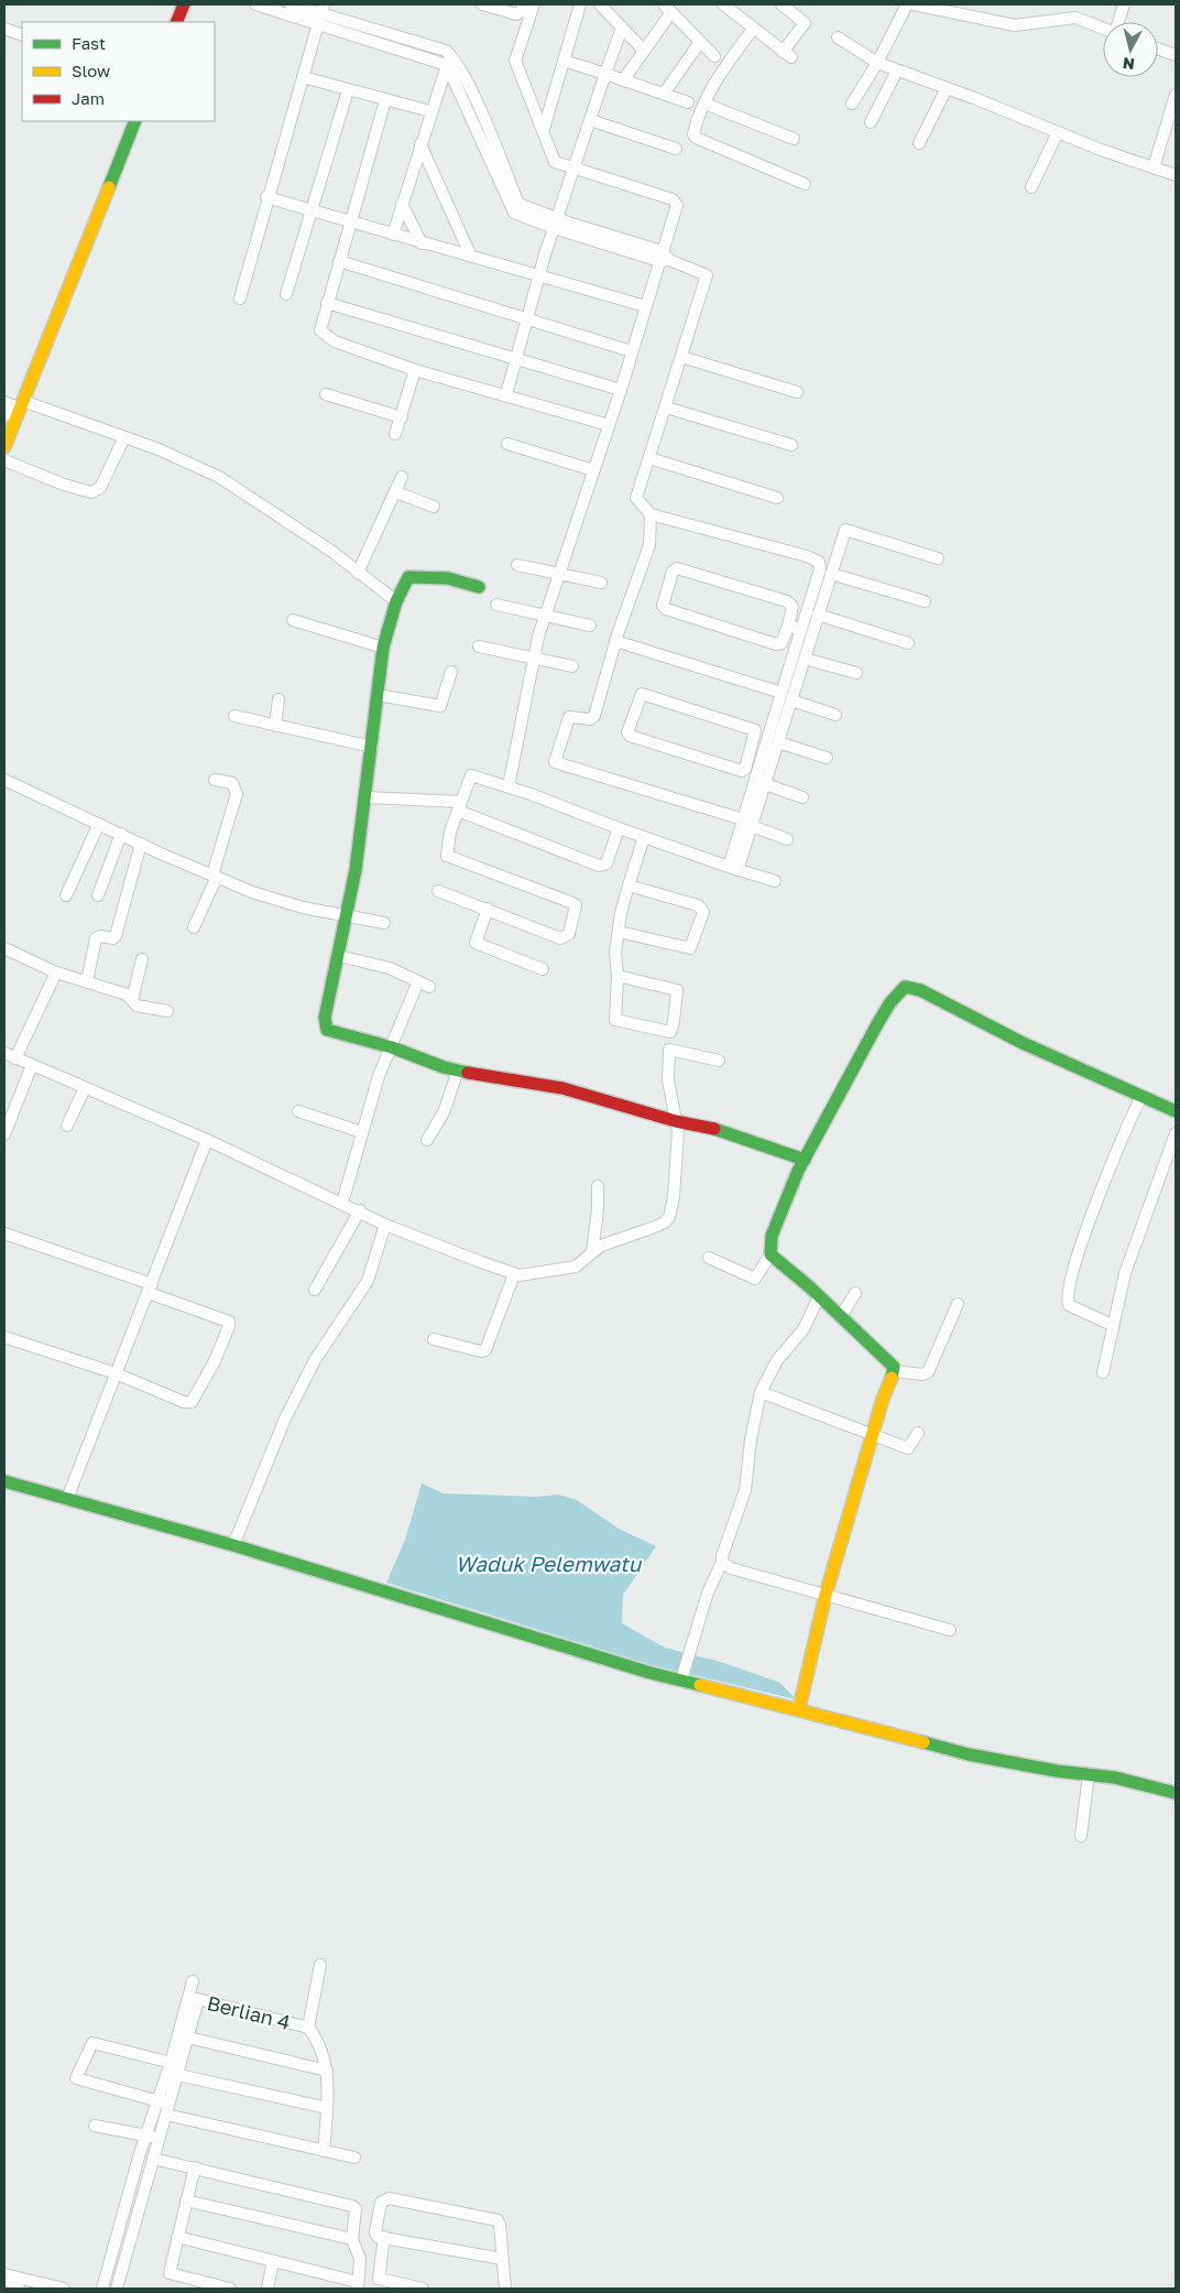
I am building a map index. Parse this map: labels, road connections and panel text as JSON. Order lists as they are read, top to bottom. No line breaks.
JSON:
{"streets":{"street":["Berlian 4"]},"water":["Waduk Pelemwatu"],"legend":["Fast","Slow","Jam"],"north":"bottom"}
